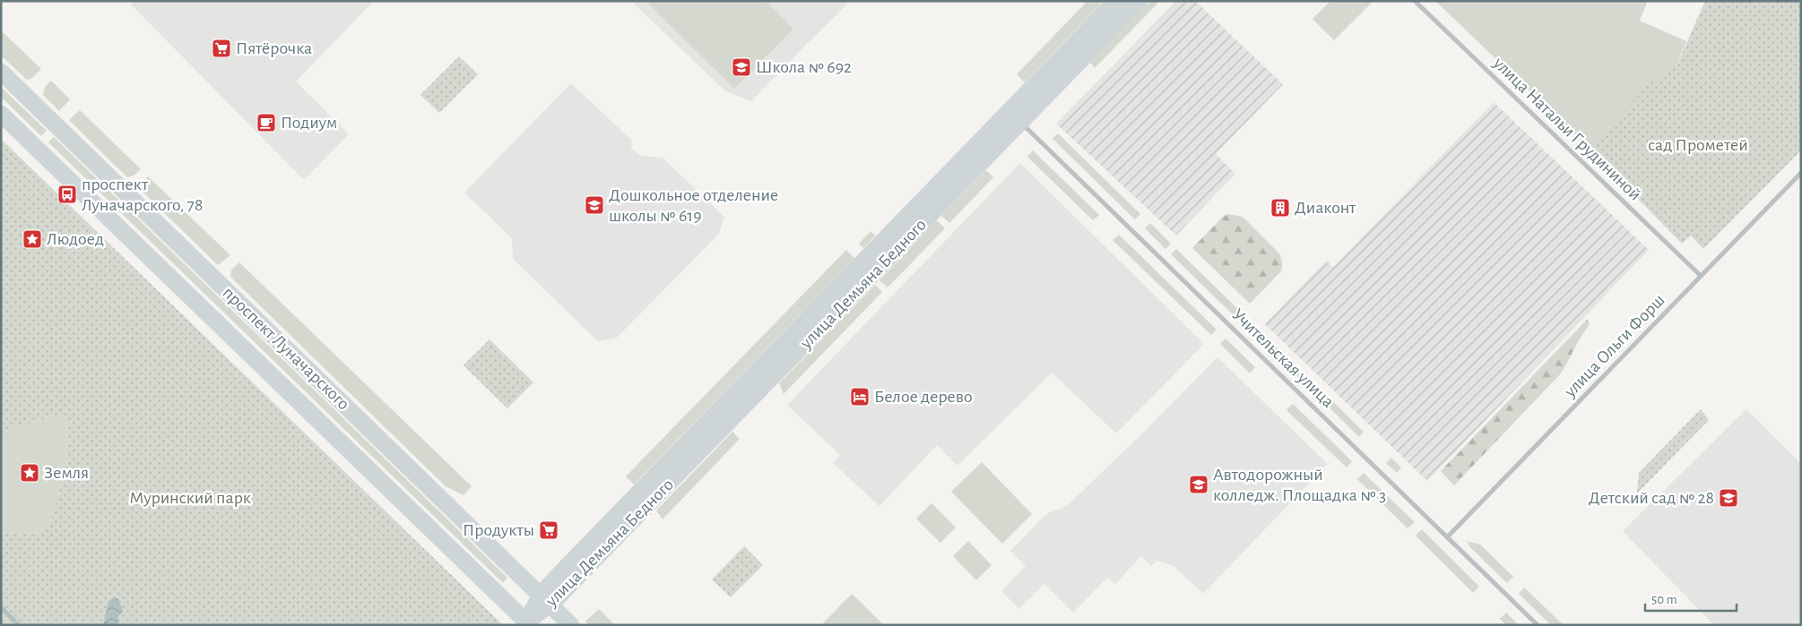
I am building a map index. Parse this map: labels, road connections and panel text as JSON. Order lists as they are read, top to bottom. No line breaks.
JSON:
{"streets":{"main road":["улица Демьяна Бедного","проспект Луначарского"],"street":["улица Натальи Грудининой","улица Ольги Форш","Учительская улица"]},"crossings":[["улица Натальи Грудининой","улица Ольги Форш"],["улица Демьяна Бедного","проспект Луначарского"],["улица Демьяна Бедного","Учительская улица"],["улица Ольги Форш","Учительская улица"]],"parks":["сад Прометей","Муринский парк"],"places":{"supermarket":["Пятёрочка","Продукты"],"school or university":["Школа № 692","Дошкольное отделение школы № 619","Автодорожный колледж. Площадка № 3","Детский сад № 28"],"cafe":["Подиум"],"bus stop":["проспект Луначарского, 78"],"building":["Диаконт"],"place":["Людоед","Земля"],"hotel":["Белое дерево"]},"scale_bar":"50 m"}
